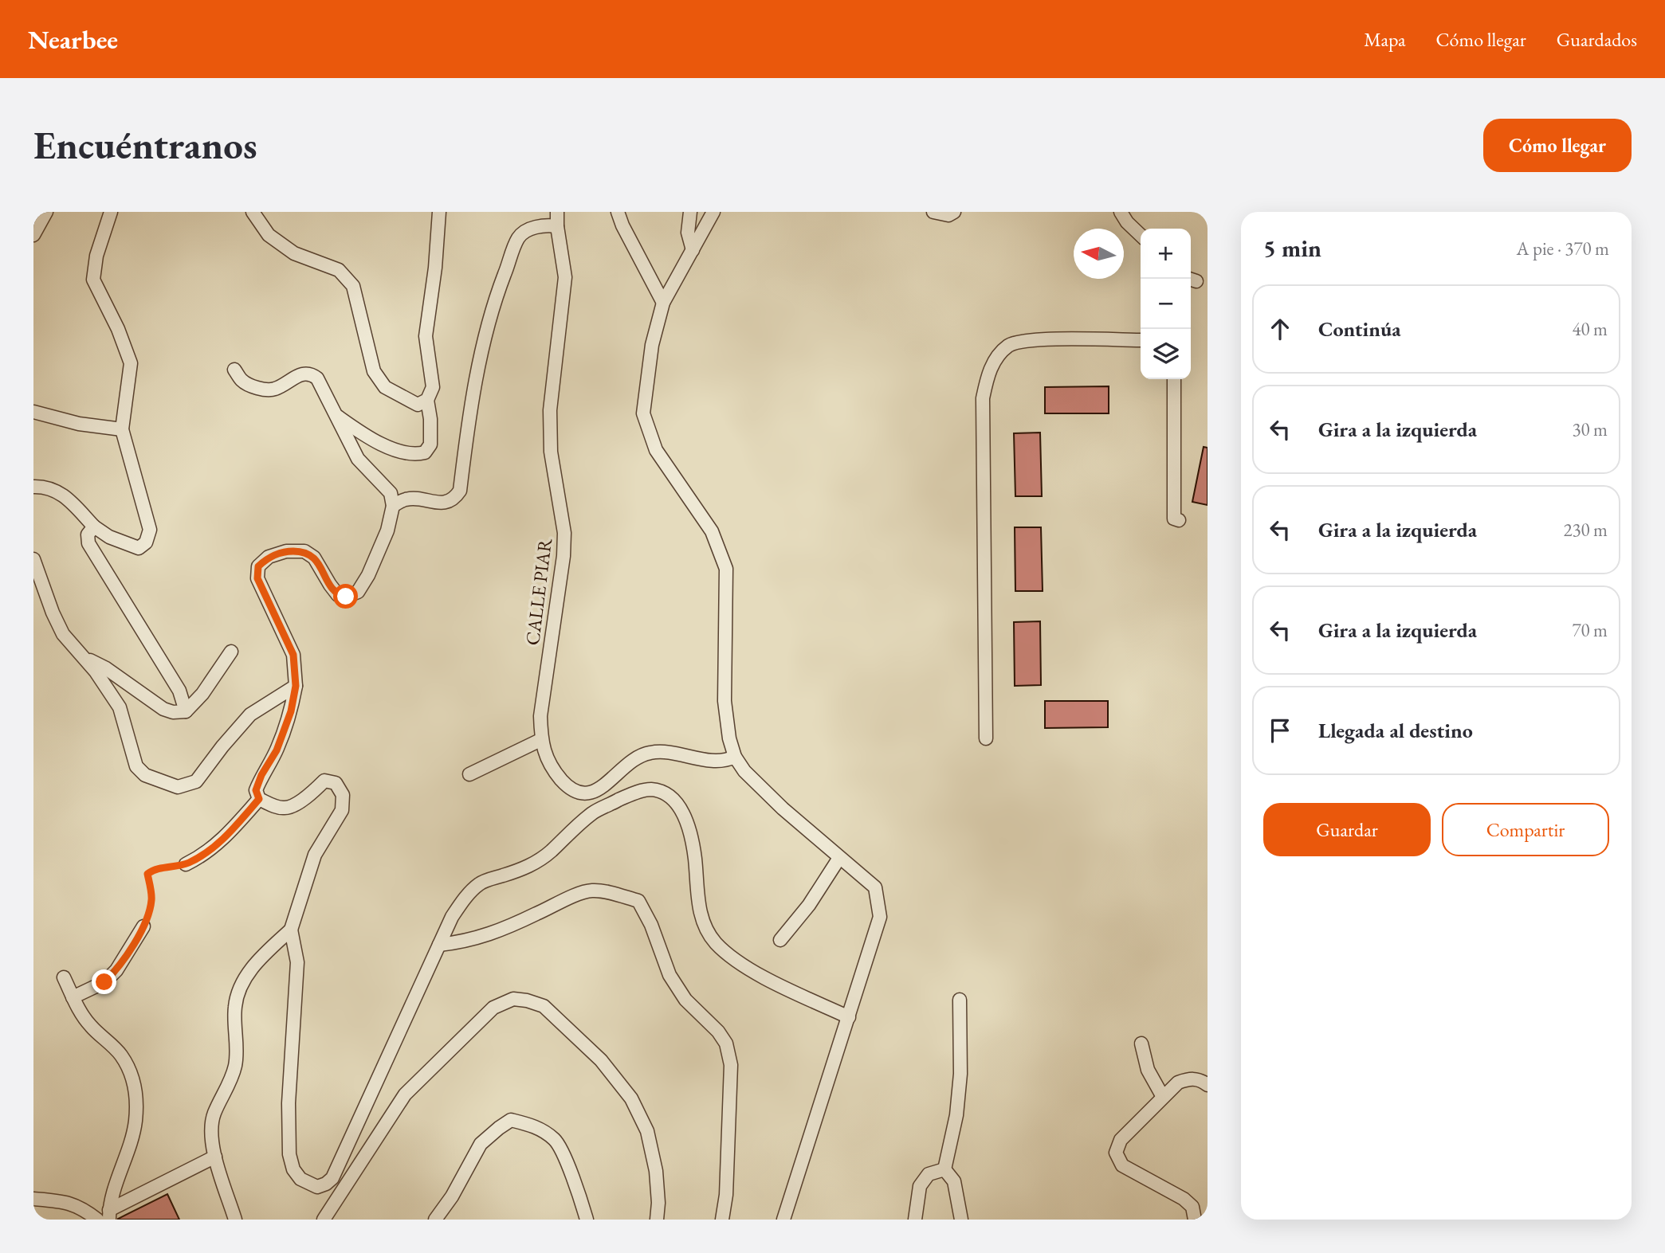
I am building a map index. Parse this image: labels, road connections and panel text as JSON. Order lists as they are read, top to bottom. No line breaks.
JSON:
{"streets":{"street":["CALLE PIAR"]},"north":"left","page":{"header":"Nearbee","nav":["Mapa","Cómo llegar","Guardados"],"buttons":["Cómo llegar",["Guardar","Compartir"]],"title":"Encuéntranos","heading":["5 min","A pie · 370 m"],"map_buttons":["+","−"],"list":[["Continúa","40 m"],["Gira a la izquierda","30 m"],["Gira a la izquierda","230 m"],["Gira a la izquierda","70 m"],"Llegada al destino"]}}
